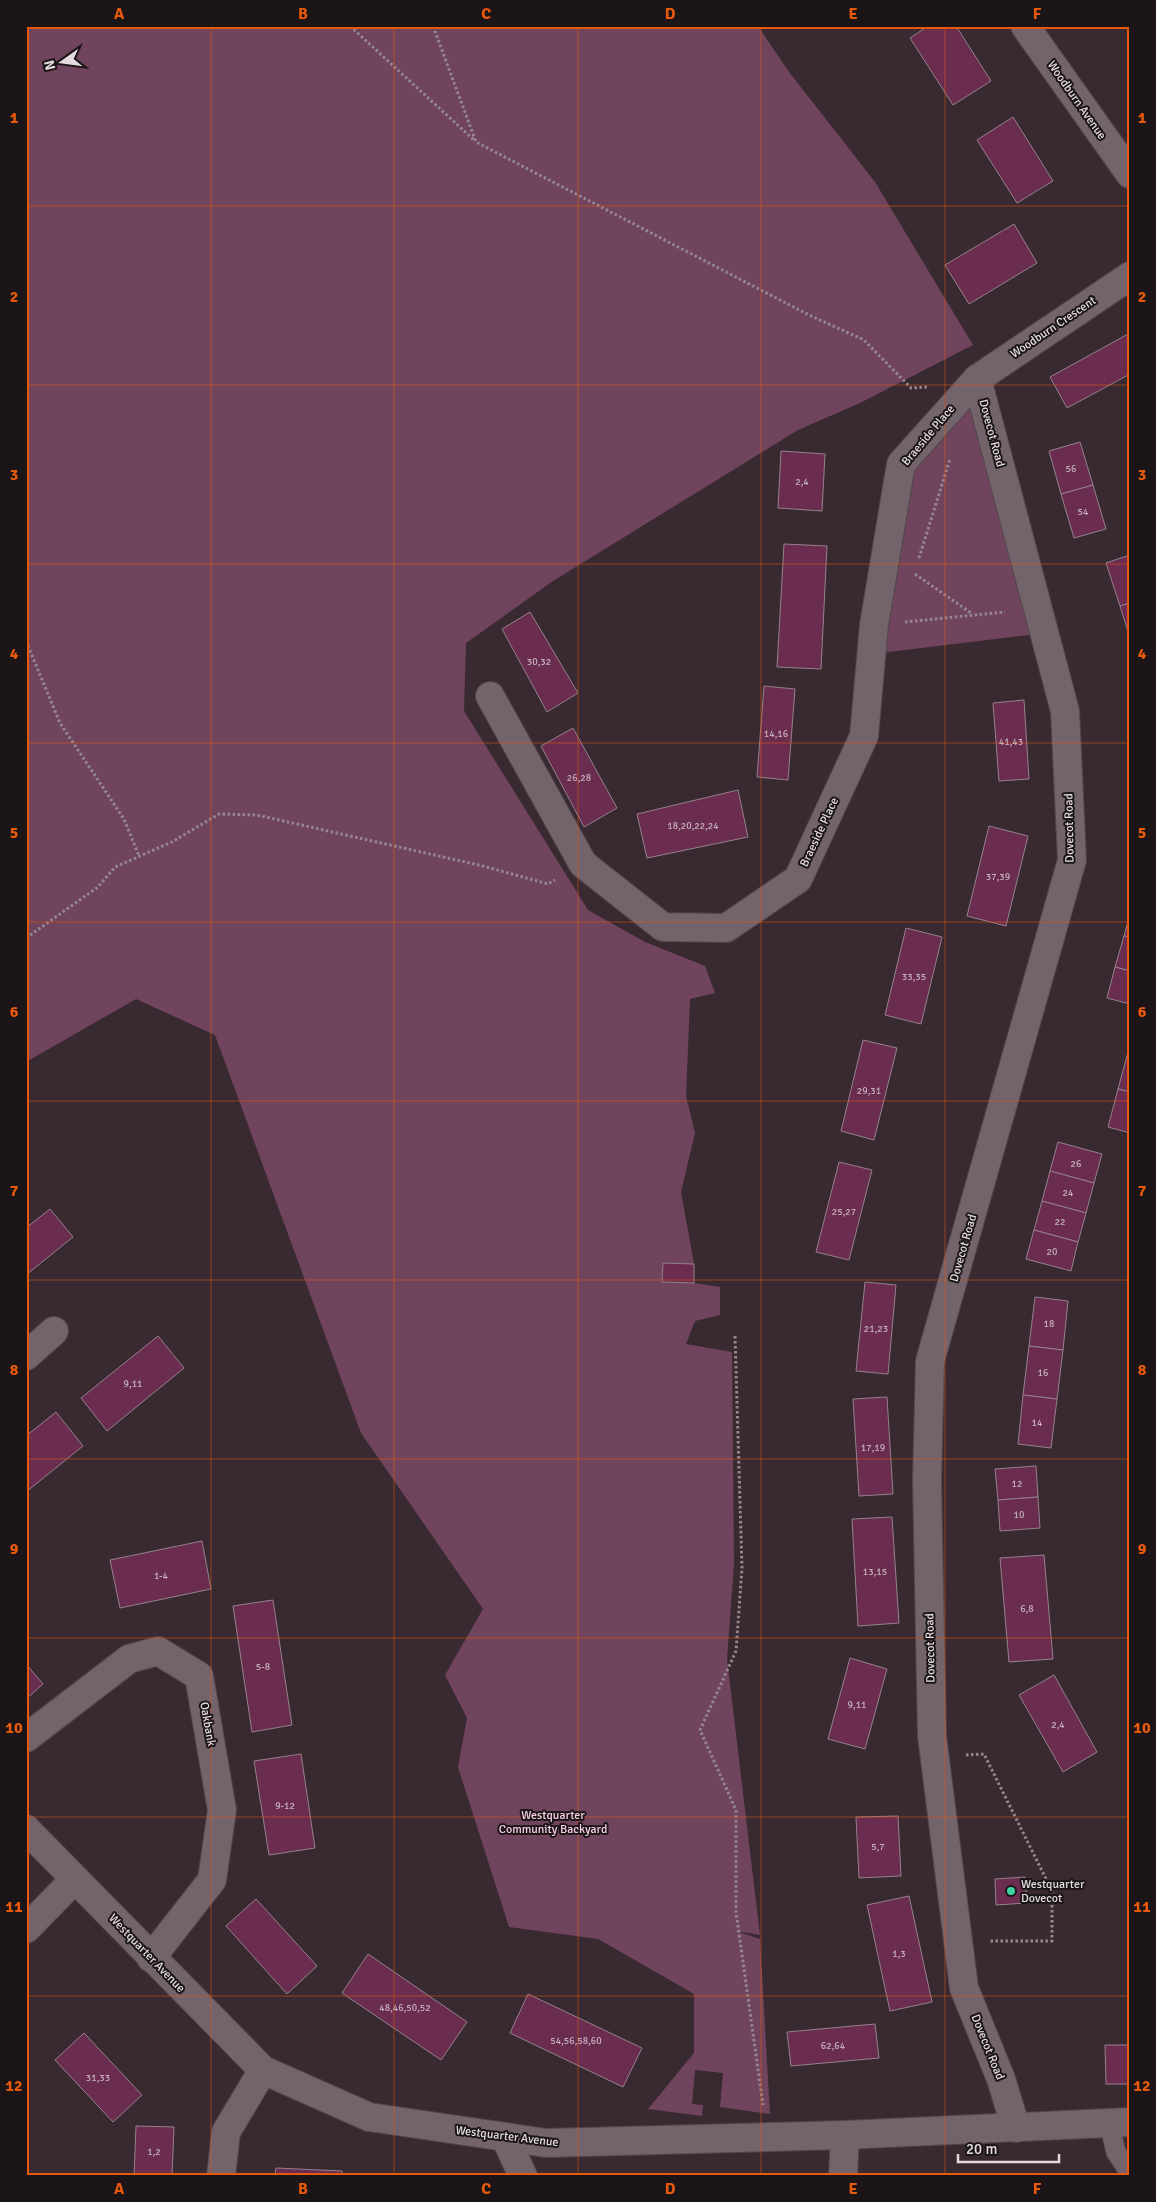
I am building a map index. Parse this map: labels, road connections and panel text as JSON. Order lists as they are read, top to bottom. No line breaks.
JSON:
{"streets":{"street":["Woodburn Avenue","Woodburn Crescent","Dovecot Road","Braeside Place","Oakbank","Westquarter Avenue"]},"crossings":[["Woodburn Crescent","Dovecot Road"],["Woodburn Crescent","Braeside Place"],["Dovecot Road","Braeside Place"],["Dovecot Road","Westquarter Avenue"],["Oakbank","Westquarter Avenue"]],"parks":["Westquarter Community Backyard"],"places":["Westquarter Dovecot"],"house_numbers":["56","2,4","54","30,32","14,16","41,43","26,28","18,20,22,24","37,39","33,35","29,31","26","24","25,27","22","20","18","21,23","16","9,11","14","17,19","12","10","13,15","1-4","6,8","5-8","9,11","2,4","9-12","5,7","1,3","48,46,50,52","54,56,58,60","62,64","31,33","1,2"],"scale_bar":"20 m","north":"left","grid":{"columns":["A","B","C","D","E","F"],"rows":["1","2","3","4","5","6","7","8","9","10","11","12"]}}
